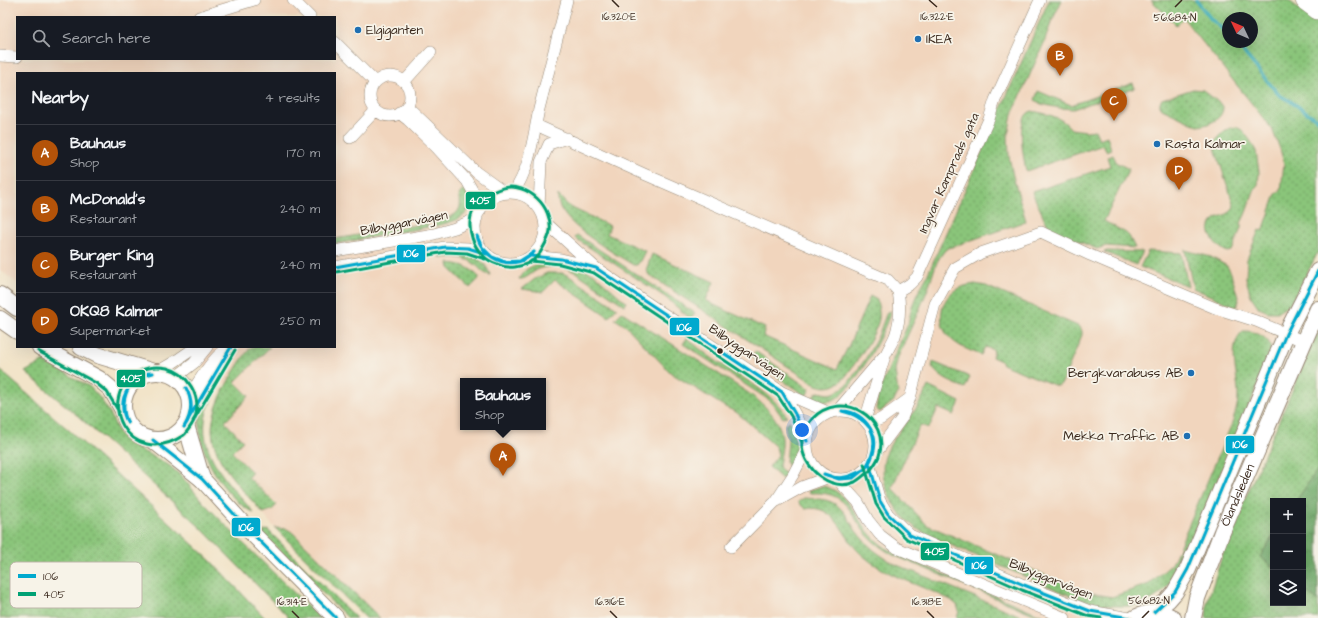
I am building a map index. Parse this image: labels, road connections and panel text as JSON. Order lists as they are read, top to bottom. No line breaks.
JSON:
{"streets":{"main road":["Ölandsleden"],"street":["Ingvar Kamprads gata","Bilbyggarvägen"]},"places":["Elgiganten","IKEA","Rasta Kalmar","Bergkvarabuss AB","Mekka Traffic AB"],"lines":["transit line 405","transit line 106"],"legend":["106","405"],"north":"top left","page":{"search":"Search here","pins":["B","C","D","A"],"heading":["Nearby","4 results"],"list":[{"mark":"A","name":"Bauhaus","note":"Shop","value":"170 m"},{"mark":"B","name":"McDonald's","note":"Restaurant","value":"240 m"},{"mark":"C","name":"Burger King","note":"Restaurant","value":"240 m"},{"mark":"D","name":"OKQ8 Kalmar","note":"Supermarket","value":"250 m"}],"popup":["Bauhaus","Shop"],"map_buttons":["+","−"]},"coordinates":["16.320°E","16.322°E","56.684°N","56.682°N","16.314°E","16.316°E","16.318°E"]}
